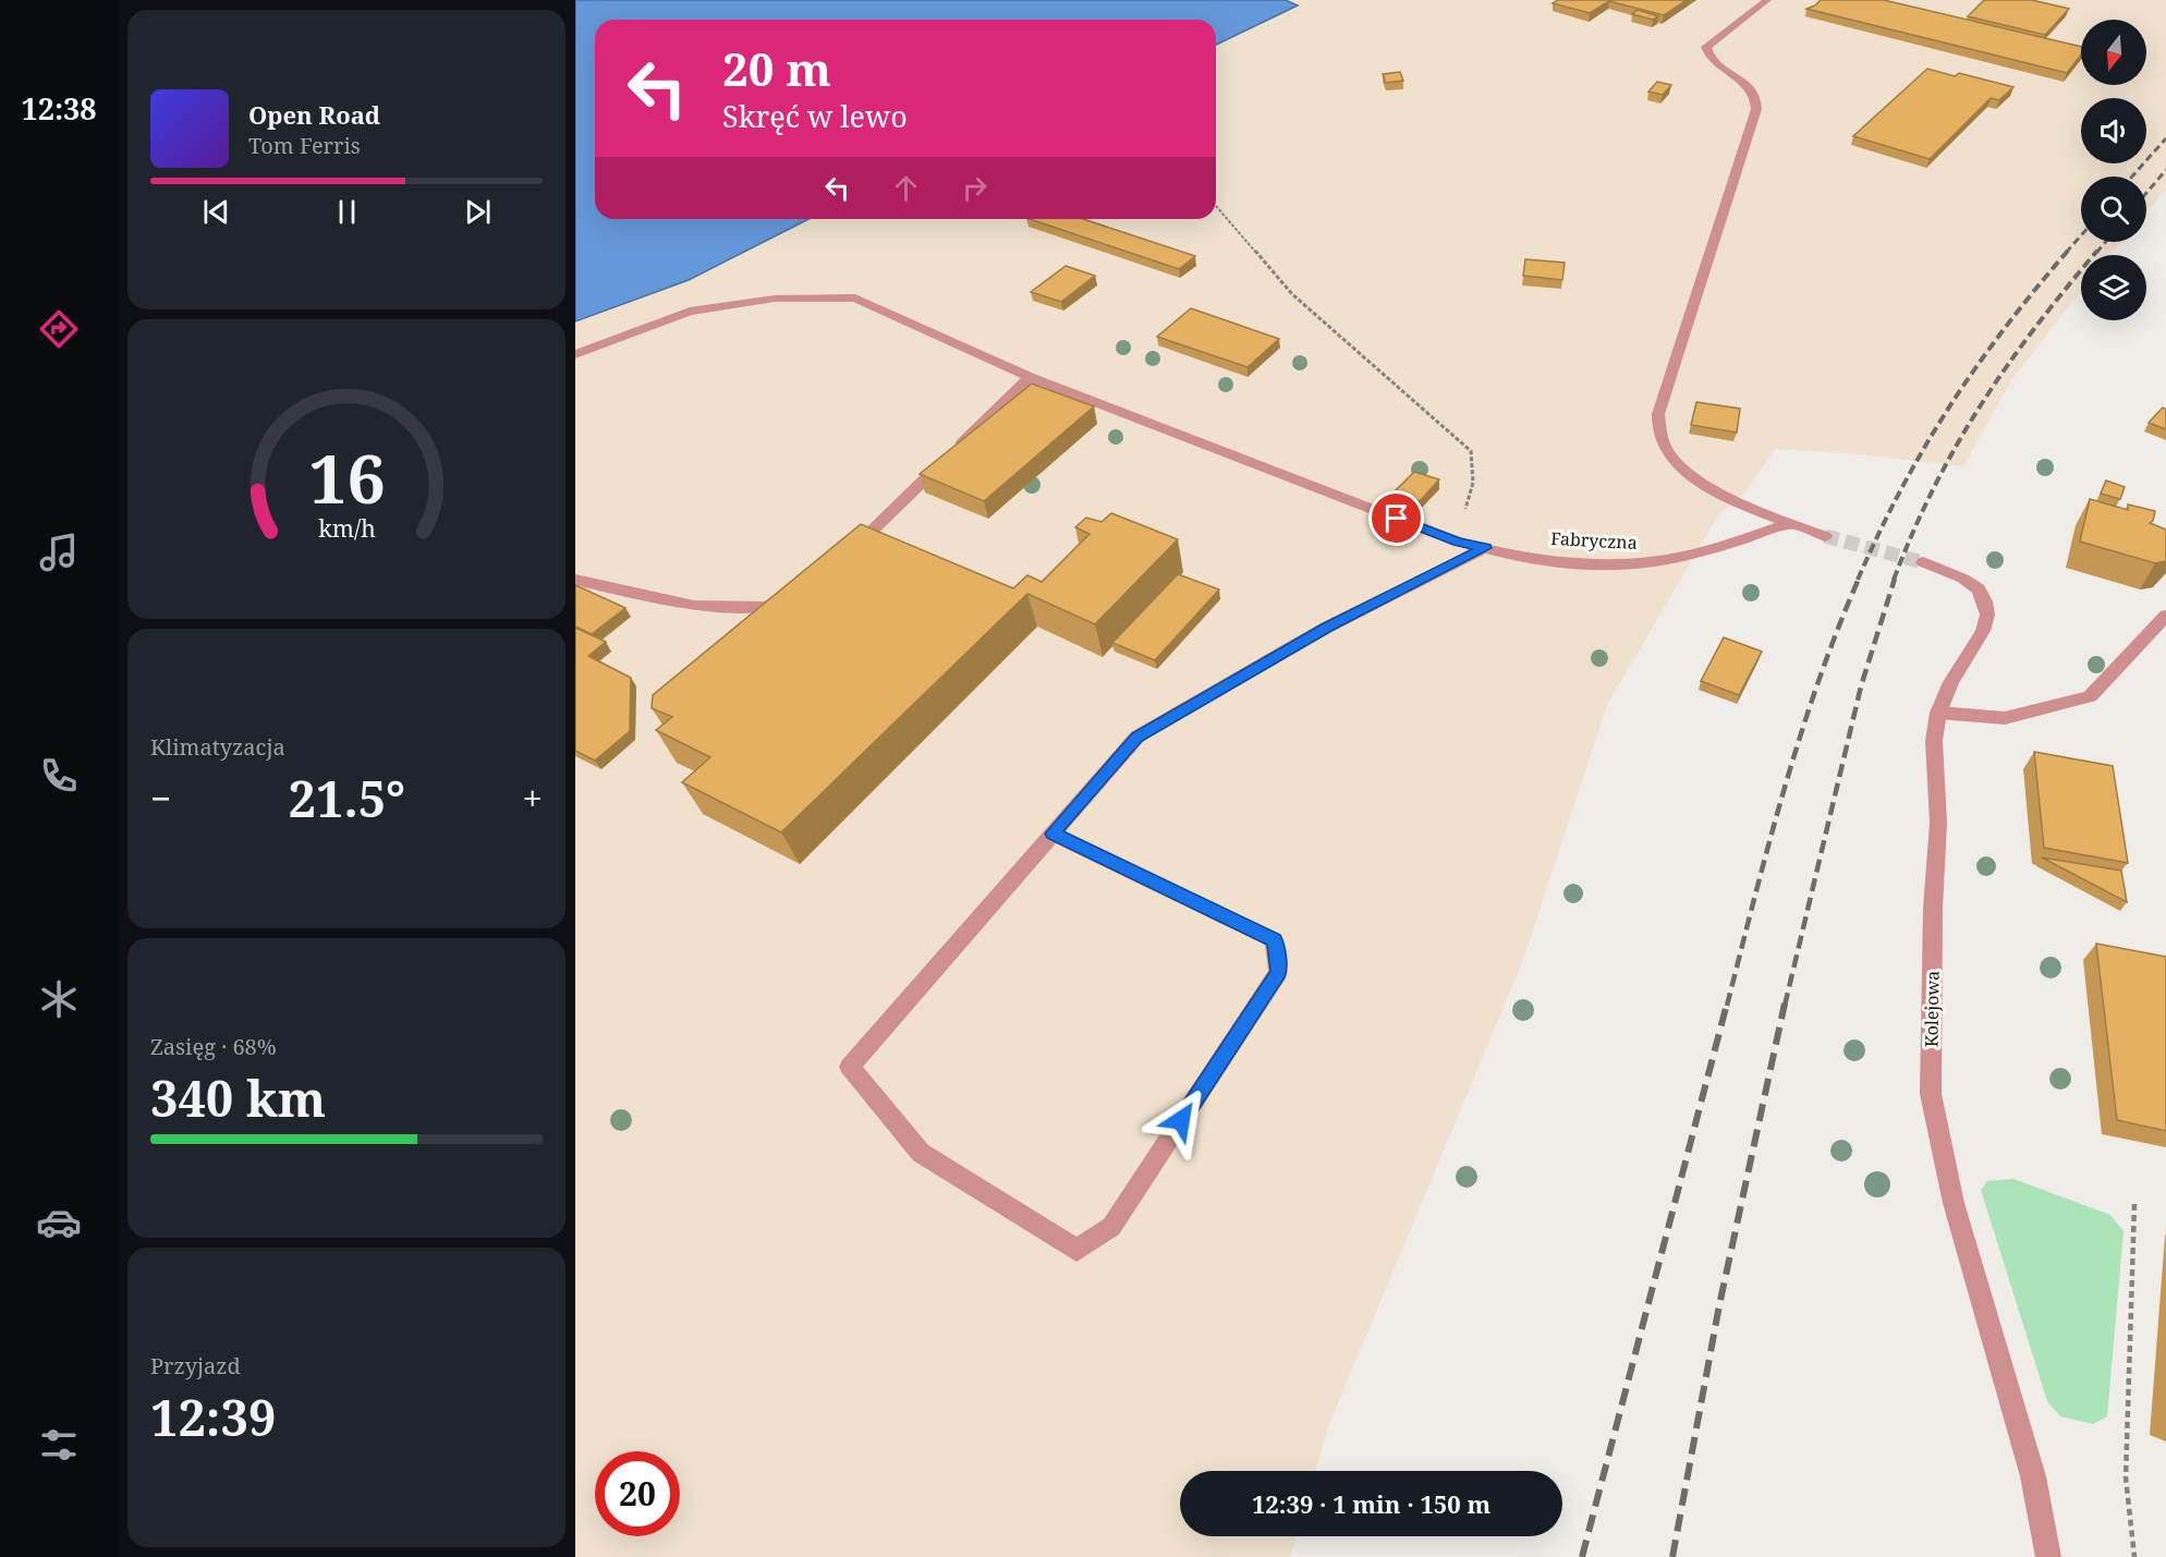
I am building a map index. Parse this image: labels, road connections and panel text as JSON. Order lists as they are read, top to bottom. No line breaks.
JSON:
{"streets":{"street":["Fabryczna","Kolejowa"]},"north":"bottom","page":{"tabs":"12:38","turn":["20 m","Skręć w lewo"],"song":["Open Road","Tom Ferris"],"tile":["Klimatyzacja",["Zasięg · 68%","340 km"],["Przyjazd","12:39"]],"heat":["−","21.5°","+"],"limit":"20","trip":"12:39 · 1 min · 150 m","gauge":["16","km/h"]}}
